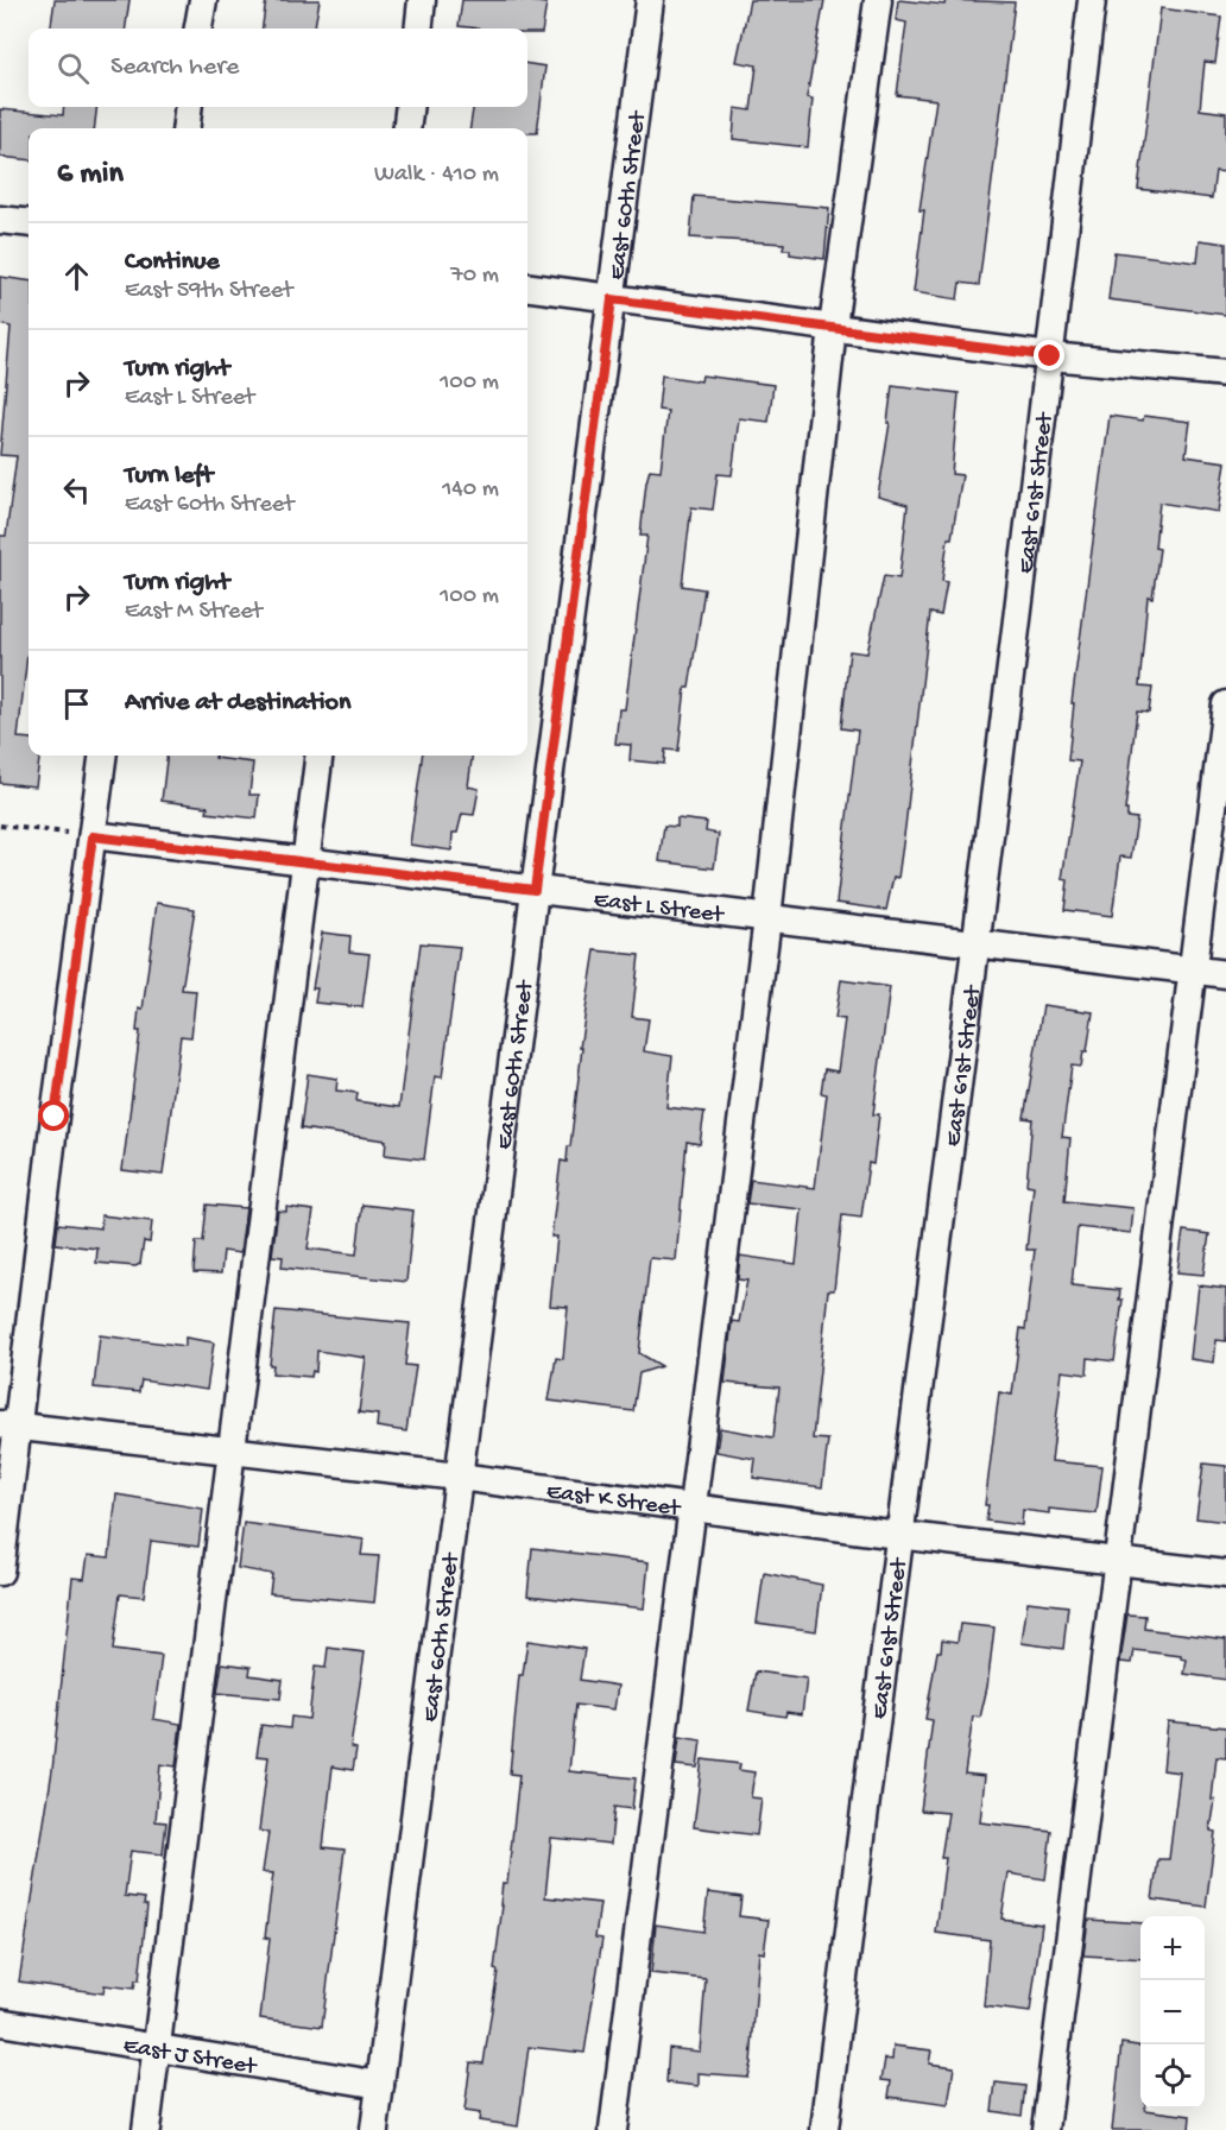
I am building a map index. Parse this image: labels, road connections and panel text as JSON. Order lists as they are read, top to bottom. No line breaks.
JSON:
{"streets":{"street":["East 60th Street","East 61st Street","East L Street","East K Street","East J Street"]},"crossings":[["East 60th Street","East L Street"],["East 60th Street","East K Street"],["East 60th Street","East J Street"],["East 61st Street","East L Street"],["East 61st Street","East K Street"]],"page":{"search":"Search here","heading":["6 min","Walk · 410 m"],"list":[["Continue","East 59th Street","70 m"],["Turn right","East L Street","100 m"],["Turn left","East 60th Street","140 m"],["Turn right","East M Street","100 m"],"Arrive at destination"],"map_buttons":["+","−"]}}
